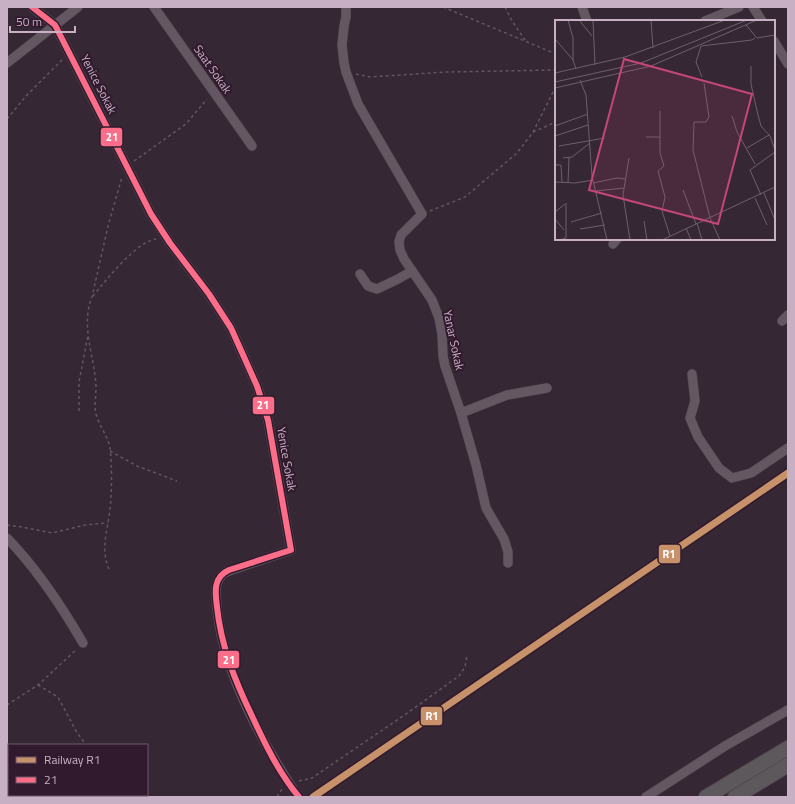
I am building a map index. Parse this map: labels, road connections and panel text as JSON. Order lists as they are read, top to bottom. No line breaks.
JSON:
{"streets":{"street":["Saat Sokak","Yenice Sokak","Yanar Sokak"]},"lines":["transit line 21","rail line R1"],"legend":["Railway R1","21"],"scale_bar":"50 m"}
